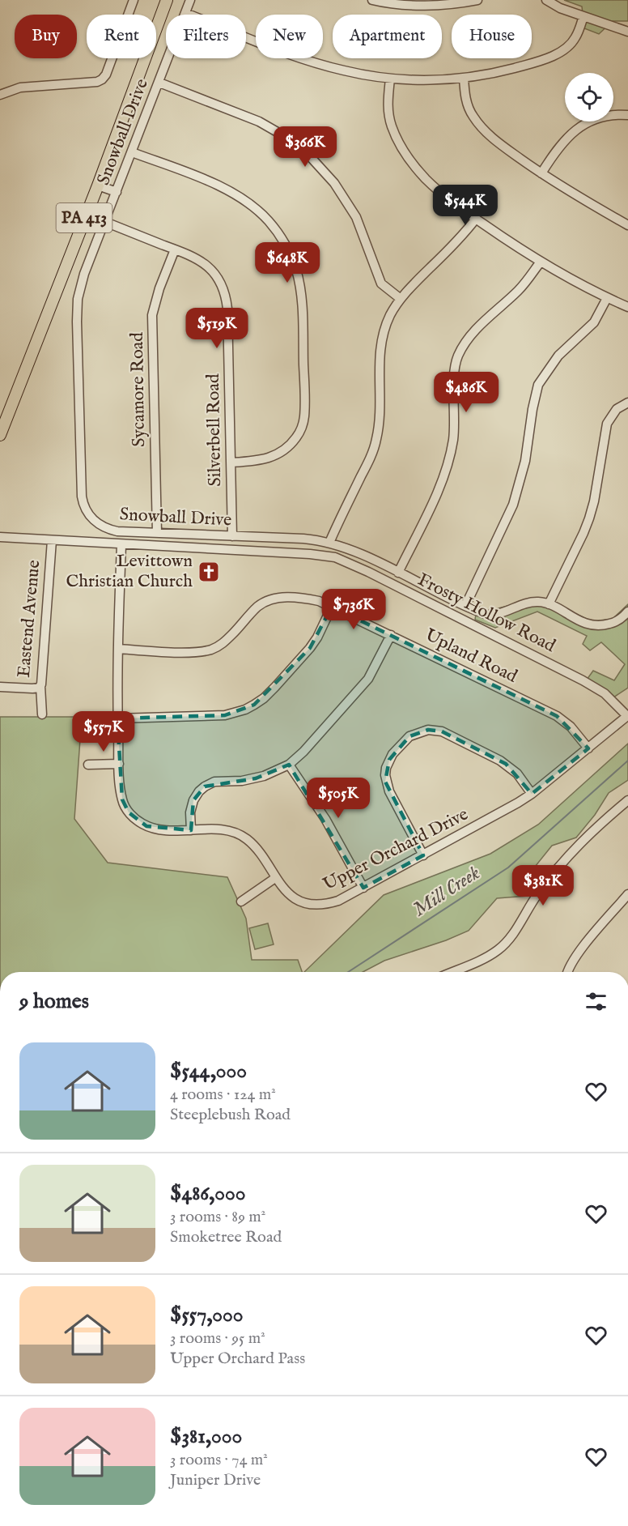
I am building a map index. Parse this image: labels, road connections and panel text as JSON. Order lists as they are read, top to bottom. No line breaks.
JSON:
{"streets":{"main road":["PA 413"],"street":["Snowball Drive","Sycamore Road","Silverbell Road","Frosty Hollow Road","Eastend Avenue","Upland Road","Upper Orchard Drive"]},"crossings":[["Snowball Drive","Sycamore Road"],["Snowball Drive","Silverbell Road"],["Sycamore Road","Silverbell Road"],["Frosty Hollow Road","Eastend Avenue"],["Frosty Hollow Road","Upper Orchard Drive"],["Upland Road","Upper Orchard Drive"]],"water":["Mill Creek"],"places":{"church":["Levittown Christian Church"]},"page":{"chip":["Buy","Rent","Filters","New","Apartment","House"],"price":["$366K","$544K","$648K","$519K","$486K","$736K","$557K","$505K","$381K"],"heading":"9 homes","list":[{"name":"$544,000","note":"4 rooms · 124 m² · Steeplebush Road"},{"name":"$486,000","note":"3 rooms · 89 m² · Smoketree Road"},{"name":"$557,000","note":"3 rooms · 95 m² · Upper Orchard Pass"},{"name":"$381,000","note":"3 rooms · 74 m² · Juniper Drive"}]}}
